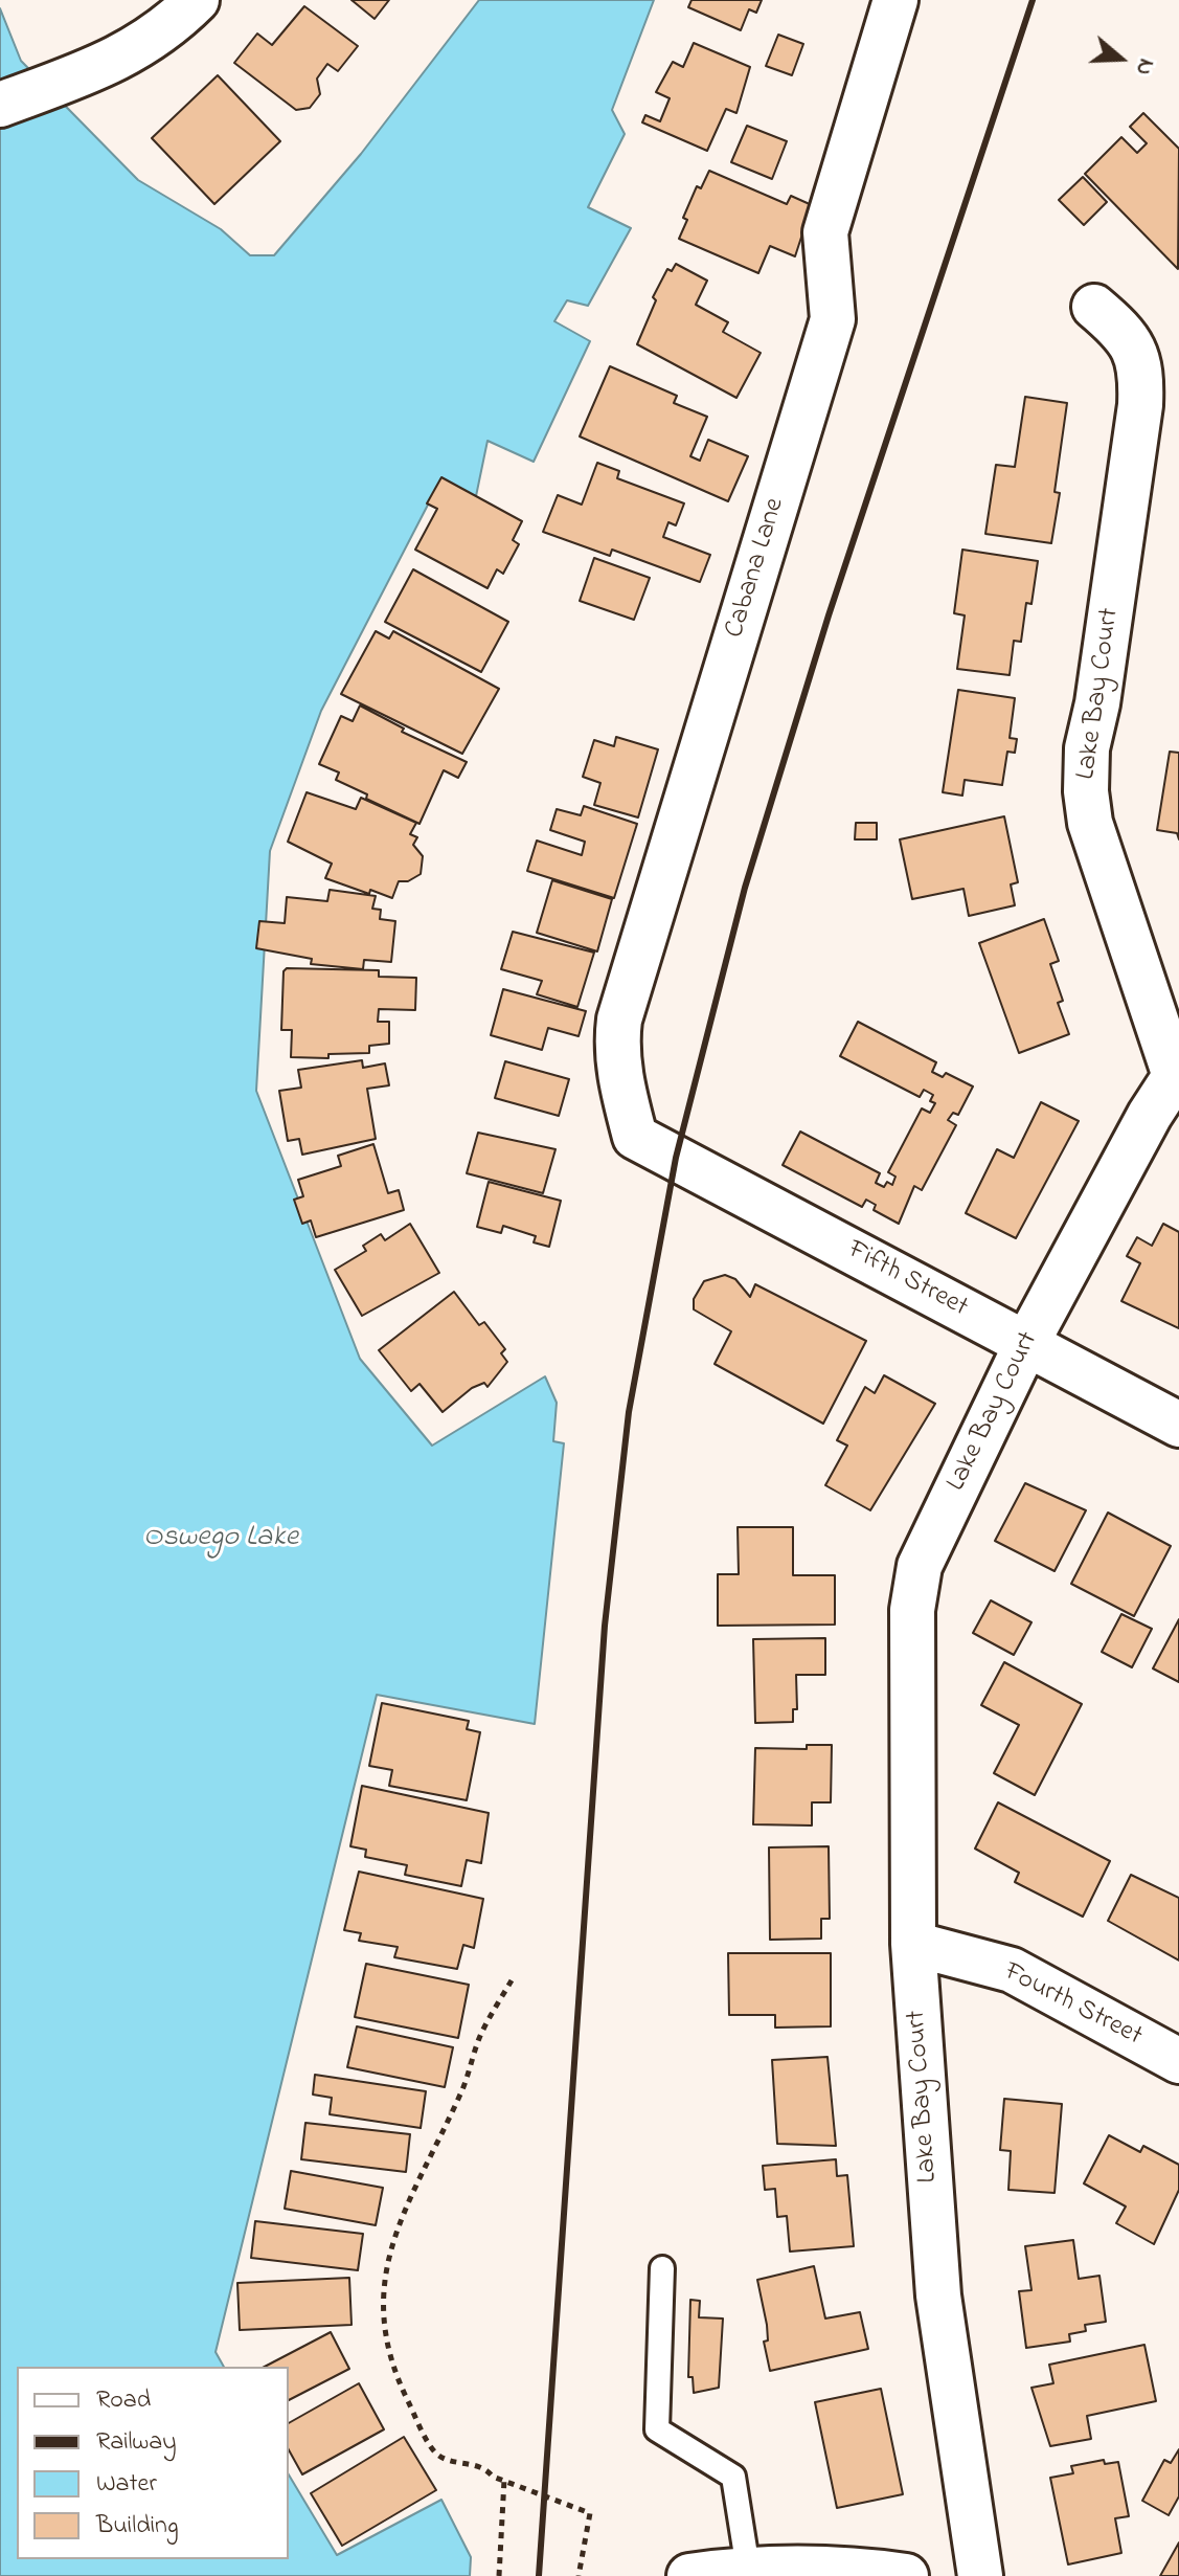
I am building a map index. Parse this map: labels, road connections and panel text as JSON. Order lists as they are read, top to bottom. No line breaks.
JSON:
{"streets":{"street":["Cabana Lane","Lake Bay Court","Fifth Street","Fourth Street"]},"crossings":[["Cabana Lane","Fifth Street"],["Lake Bay Court","Fifth Street"],["Lake Bay Court","Fourth Street"]],"water":["Oswego Lake"],"legend":["Road","Railway","Water","Building"],"north":"right"}
